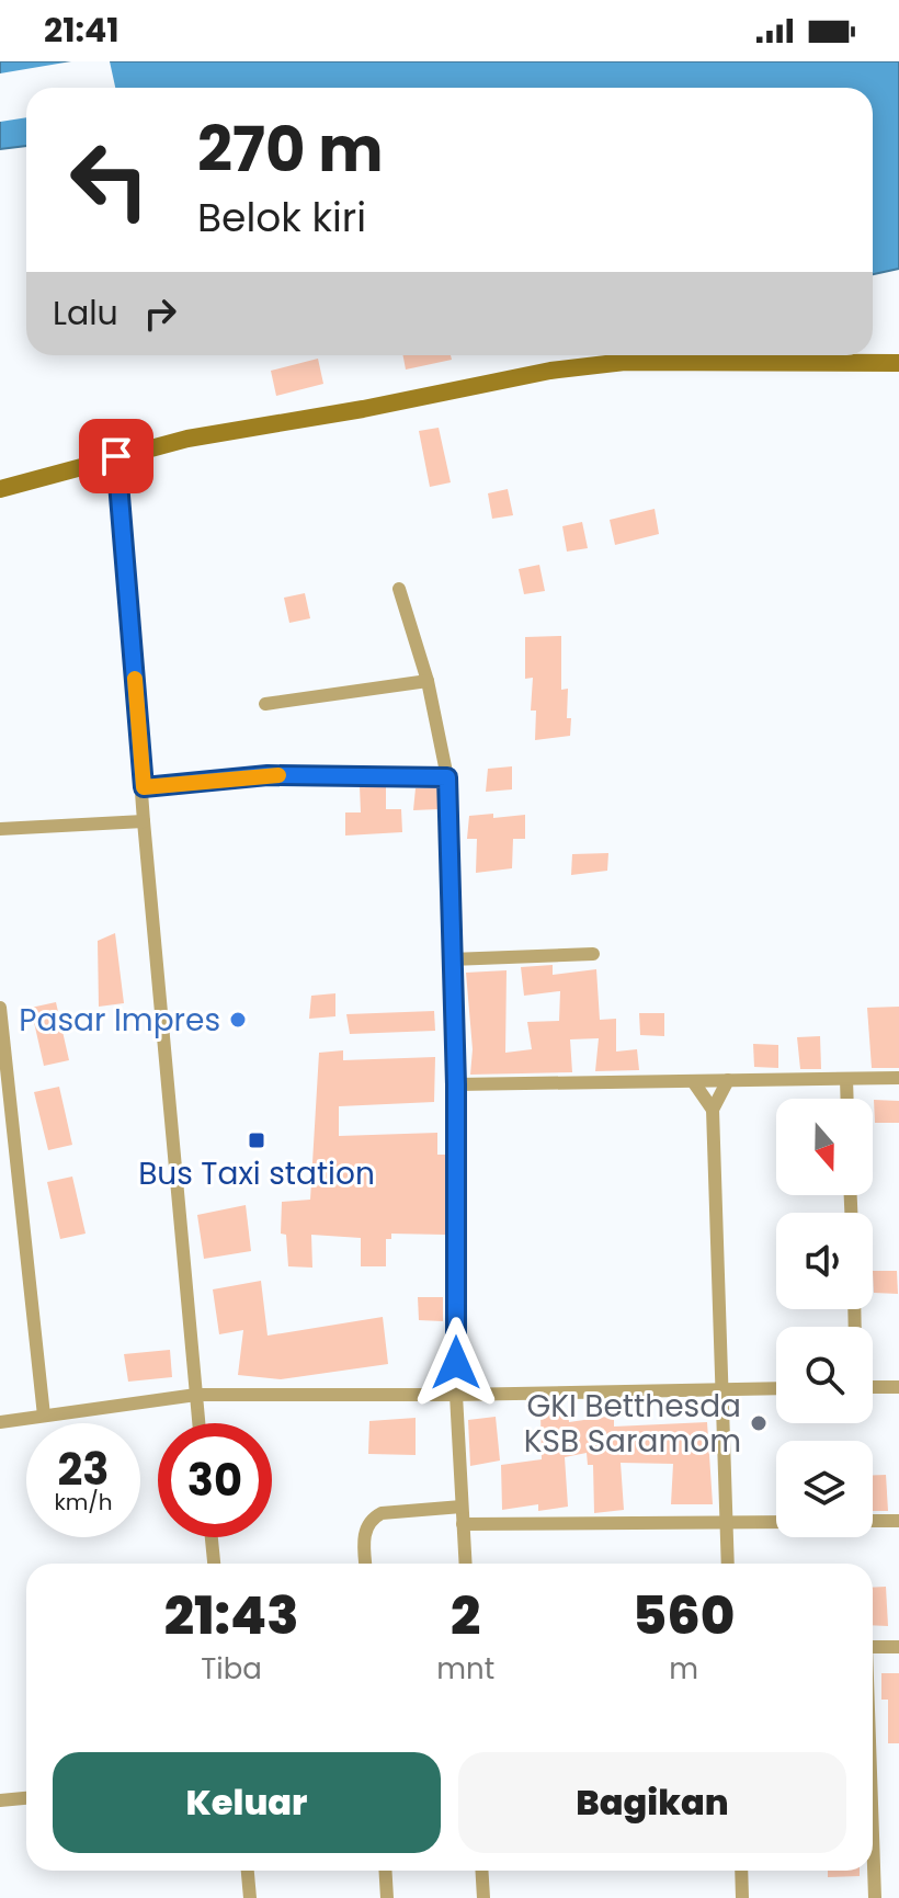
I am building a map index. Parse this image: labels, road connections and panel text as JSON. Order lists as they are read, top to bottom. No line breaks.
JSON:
{"places":{"other":["Pasar Impres","GKI Betthesda KSB Saramom"],"transit":["Bus Taxi station"]},"north":"bottom","page":{"status":"21:41","turn":["270 m","Belok kiri"],"then":"Lalu","speed":"23 km/h","limit":"30","eta":["21:43","Tiba","2","mnt","560","m"],"buttons":["Keluar","Bagikan"]}}
